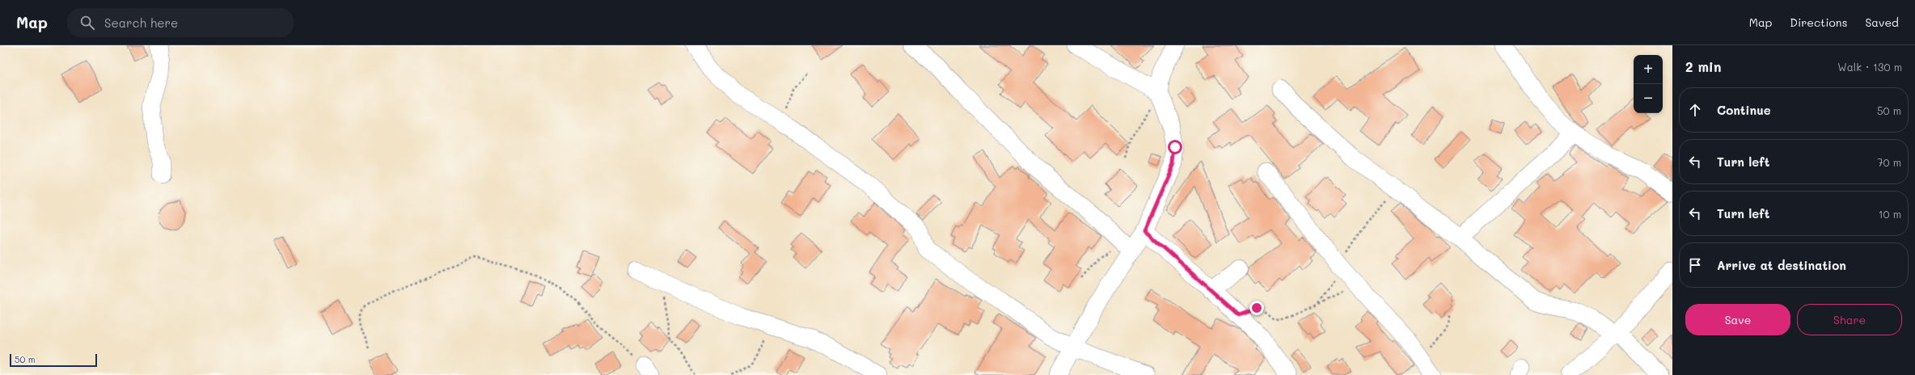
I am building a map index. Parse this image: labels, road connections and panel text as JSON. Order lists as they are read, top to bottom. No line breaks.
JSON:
{"scale_bar":"50 m","page":{"header":"Map","search":"Search here","nav":["Map","Directions","Saved"],"heading":["2 min","Walk · 130 m"],"map_buttons":["+","−"],"list":[["Continue","50 m"],["Turn left","70 m"],["Turn left","10 m"],"Arrive at destination"],"buttons":["Save","Share"],"scale":"50 m"}}
